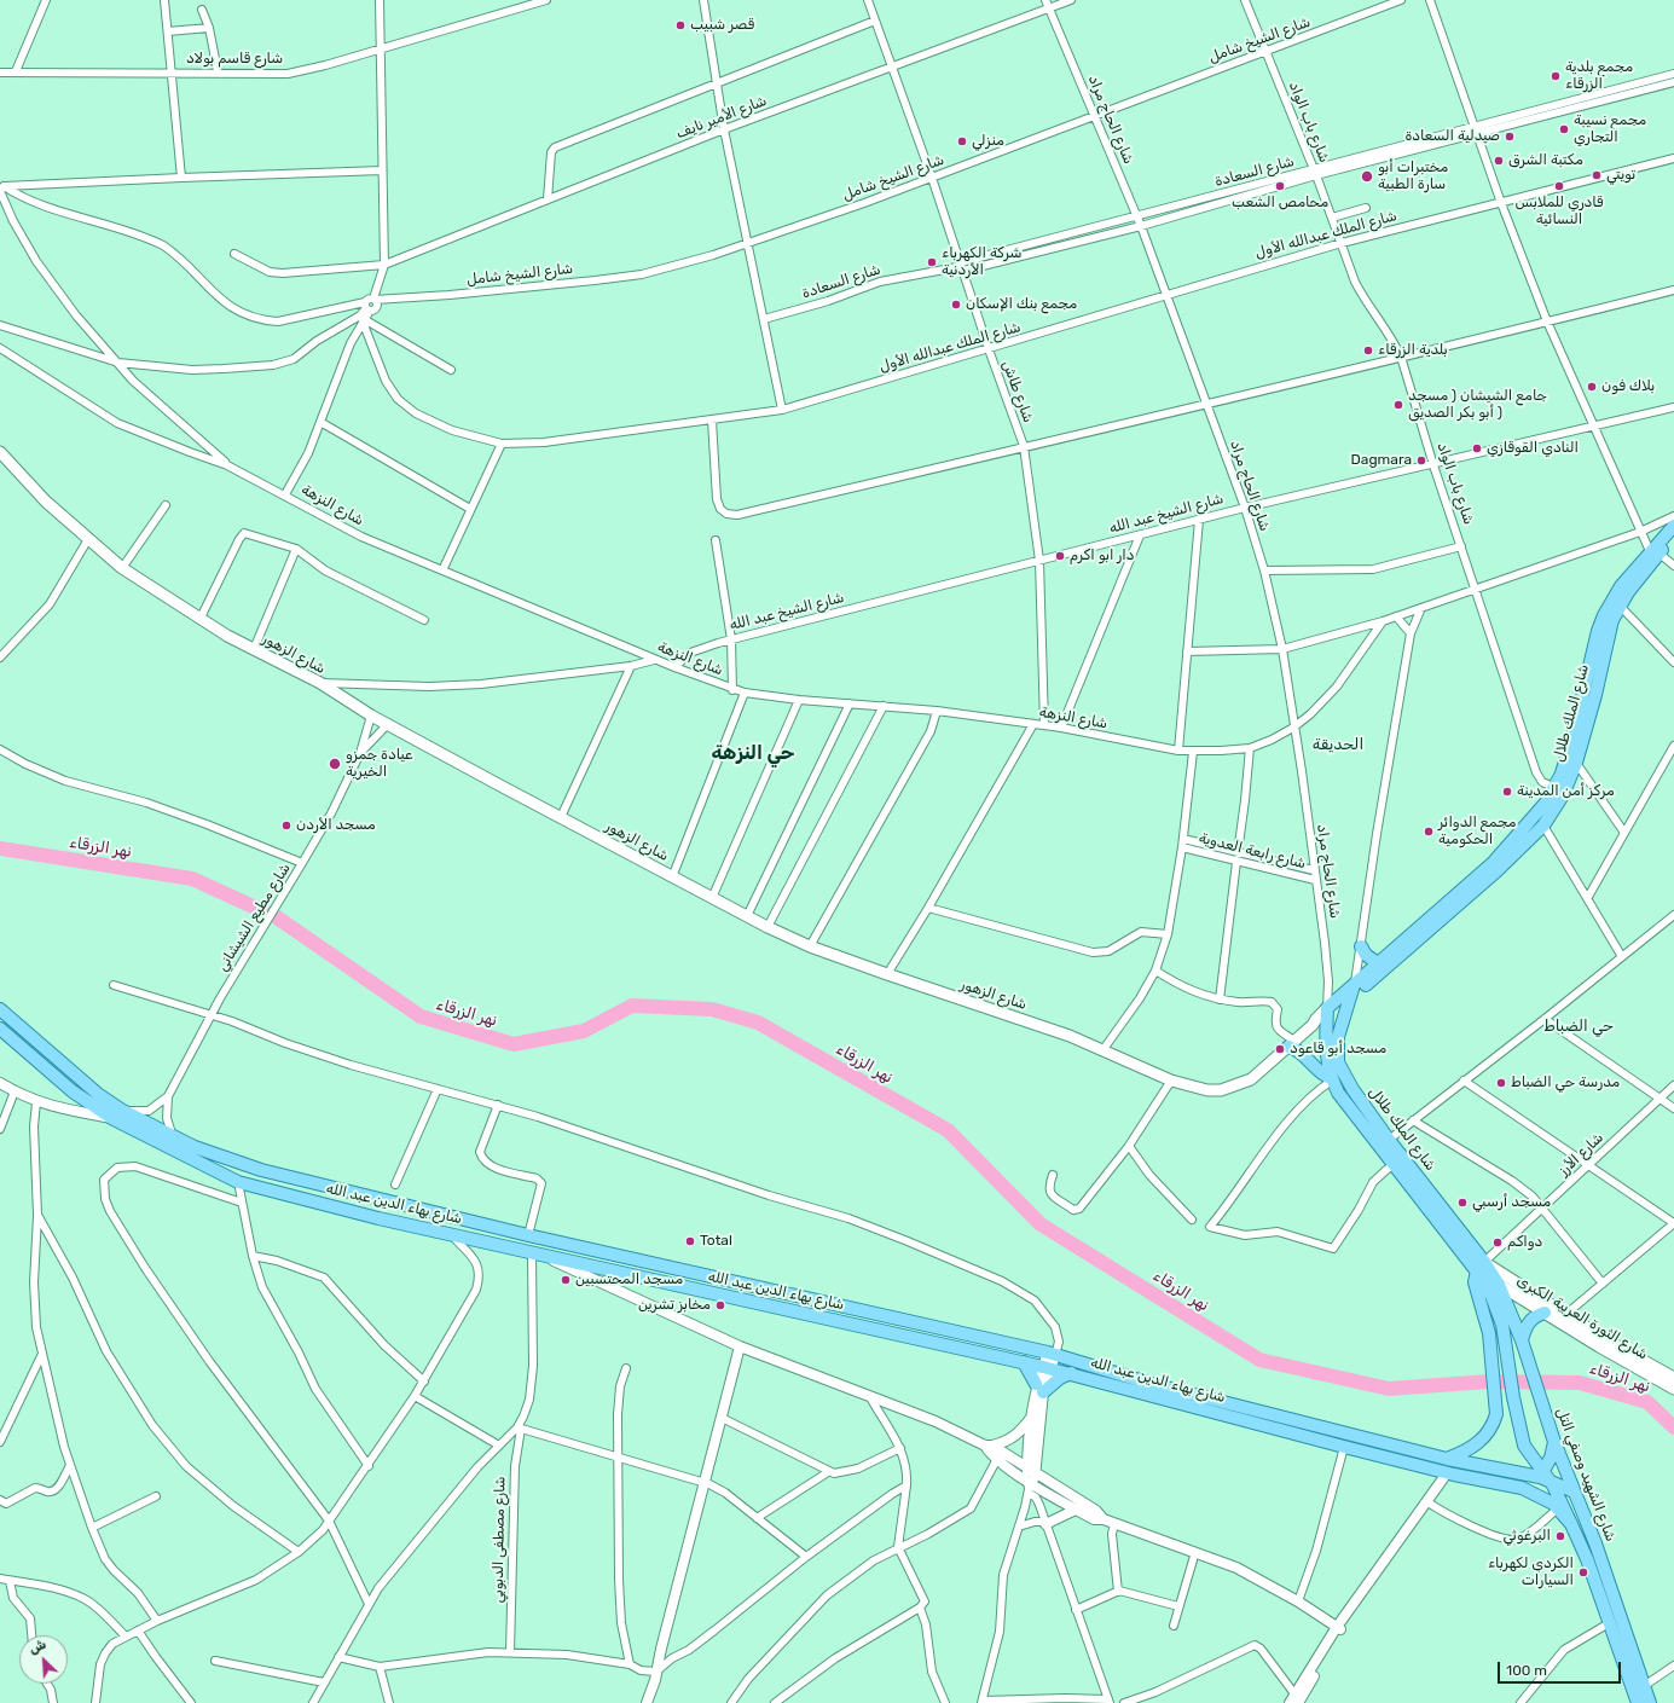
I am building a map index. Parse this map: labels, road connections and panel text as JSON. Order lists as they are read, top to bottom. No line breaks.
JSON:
{"streets":{"main road":["شارع الزهور","شارع الملك طلال","شارع بهاء الدين عبد الله","شارع الثورة العربية الكبرى","شارع الشهيد وصفي التل"],"street":["شارع الشيخ شامل","شارع قاسم بولاد","شارع الأمير نايف","شارع الحاج مراد","شارع باب الواد","شارع السعادة","شارع الملك عبدالله الأول","شارع طاش","شارع النزهة","شارع الشيخ عبد الله","شارع رابعة العدوية","شارع مطيع الشيشاني","شارع الأرز","شارع مصطفى الدبوبي"]},"crossings":[["شارع الشيخ شامل","شارع الحاج مراد"],["شارع الشيخ شامل","شارع باب الواد"],["شارع الشيخ شامل","شارع طاش"],["شارع الأمير نايف","شارع الحاج مراد"],["شارع الأمير نايف","شارع طاش"],["شارع الحاج مراد","شارع السعادة"],["شارع الحاج مراد","شارع الملك عبدالله الأول"],["شارع الحاج مراد","شارع النزهة"],["شارع الحاج مراد","شارع الشيخ عبد الله"],["شارع الحاج مراد","شارع الزهور"],["شارع الحاج مراد","شارع الملك طلال"],["شارع الحاج مراد","شارع رابعة العدوية"],["شارع باب الواد","شارع السعادة"],["شارع باب الواد","شارع الملك عبدالله الأول"],["شارع باب الواد","شارع الشيخ عبد الله"],["شارع باب الواد","شارع الملك طلال"],["شارع السعادة","شارع طاش"],["شارع الملك عبدالله الأول","شارع طاش"],["شارع طاش","شارع النزهة"],["شارع طاش","شارع الشيخ عبد الله"],["شارع النزهة","شارع الشيخ عبد الله"],["شارع الزهور","شارع الملك طلال"],["شارع الزهور","شارع مطيع الشيشاني"],["شارع الملك طلال","شارع الأرز"],["شارع الملك طلال","شارع الثورة العربية الكبرى"],["شارع الملك طلال","شارع الشهيد وصفي التل"],["شارع مطيع الشيشاني","شارع بهاء الدين عبد الله"],["شارع الأرز","شارع الثورة العربية الكبرى"],["شارع الأرز","شارع الشهيد وصفي التل"],["شارع بهاء الدين عبد الله","شارع الشهيد وصفي التل"],["شارع الثورة العربية الكبرى","شارع الشهيد وصفي التل"]],"districts":["الحديقة","حي النزهة","حي الضباط"],"water":["نهر الزرقاء"],"places":["قصر شبيب","مجمع بلدية الزرقاء","مجمع نسيبة التجاري","صيدلية السعادة","منزلي","مكتبة الشرق","تويتي","مختبرات أبو سارة الطبية","محامص الشعب","قادري للملابس النسائية","شركة الكهرباء الأردنية","مجمع بنك الإسكان","بلدية الزرقاء","بلاك فون","جامع الشيشان ( مسجد أبو بكر الصديق )","النادي القوقازي","Dagmara","دار ابو اكرم","عيادة جمزو الخيرية","مركز أمن المدينة","مسجد الأردن","مجمع الدوائر الحكومية","مسجد أبو قاعود","مدرسة حي الضباط","مسجد أرسبي","Total","دواكم","مسجد المحتسبين","مخابز تشرين","البرغوثي","الكردي لكهرباء السيارات"],"scale_bar":"100 m","north":"top left"}
